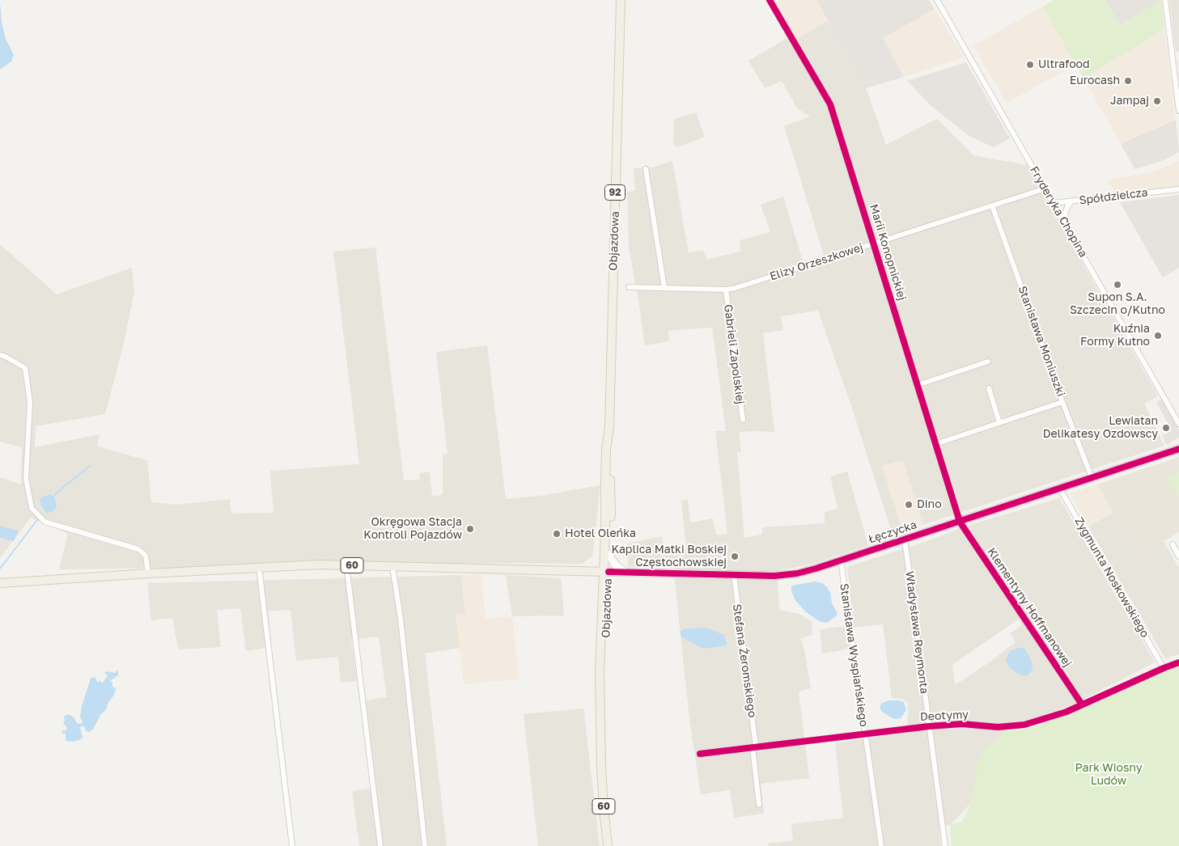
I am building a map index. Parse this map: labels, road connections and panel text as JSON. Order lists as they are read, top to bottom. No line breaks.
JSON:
{"streets":{"main road":["92","Objazdowa","60"],"street":["Spółdzielcza","Fryderyka Chopina","Marii Konopnickiej","Elizy Orzeszkowej","Stanisława Moniuszki","Gabrieli Zapolskiej","Łęczycka","Zygmunta Noskowskiego","Klementyny Hoffmanowej","Władysława Reymonta","Stanisława Wyspiańskiego","Stefana Żeromskiego","Deotymy"]},"crossings":[["Spółdzielcza","Fryderyka Chopina"],["Fryderyka Chopina","Elizy Orzeszkowej"],["Objazdowa","Łęczycka"],["Objazdowa","60"],["Marii Konopnickiej","Elizy Orzeszkowej"],["Marii Konopnickiej","Łęczycka"],["Marii Konopnickiej","Klementyny Hoffmanowej"],["Elizy Orzeszkowej","Stanisława Moniuszki"],["Elizy Orzeszkowej","Gabrieli Zapolskiej"],["Stanisława Moniuszki","Łęczycka"],["Łęczycka","60"],["Łęczycka","Zygmunta Noskowskiego"],["Łęczycka","Klementyny Hoffmanowej"],["Łęczycka","Władysława Reymonta"],["Łęczycka","Stanisława Wyspiańskiego"],["Łęczycka","Stefana Żeromskiego"],["Zygmunta Noskowskiego","Deotymy"],["Klementyny Hoffmanowej","Deotymy"],["Władysława Reymonta","Deotymy"],["Stanisława Wyspiańskiego","Deotymy"],["Stefana Żeromskiego","Deotymy"]],"parks":["Park Wiosny Ludów"],"places":["Ultrafood","Eurocash","Jampaj","Supon S.A. Szczecin o/Kutno","Kuźnia Formy Kutno","Lewiatan Delikatesy Ozdowscy","Dino","Okręgowa Stacja Kontroli Pojazdów","Hotel Oleńka","Kaplica Matki Boskiej Częstochowskiej"]}
